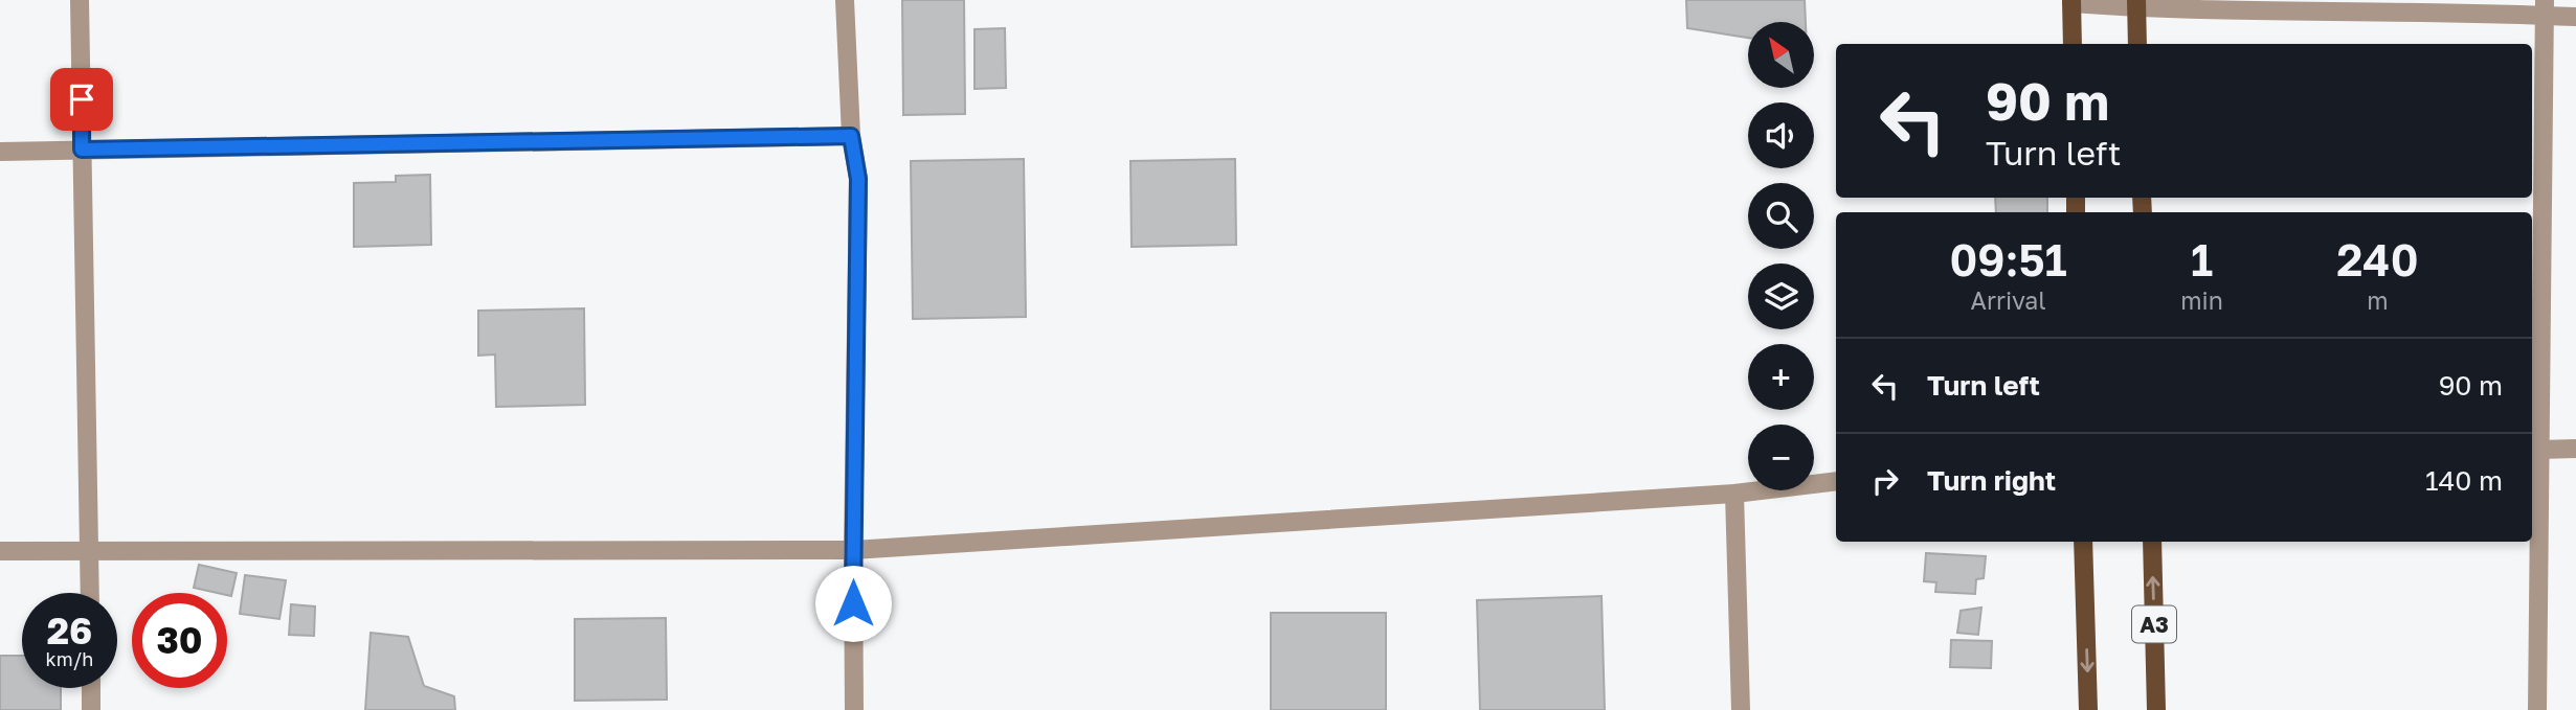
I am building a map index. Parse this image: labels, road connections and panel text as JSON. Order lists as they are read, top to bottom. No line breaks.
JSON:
{"streets":{"main road":["A3"]},"north":"top left","page":{"map_buttons":["+","−"],"turn":["90 m","Turn left"],"eta":["09:51","Arrival","1","min","240","m"],"list":[{"name":"Turn left","value":"90 m"},{"name":"Turn right","value":"140 m"}],"speed":"26 km/h","limit":"30"}}
